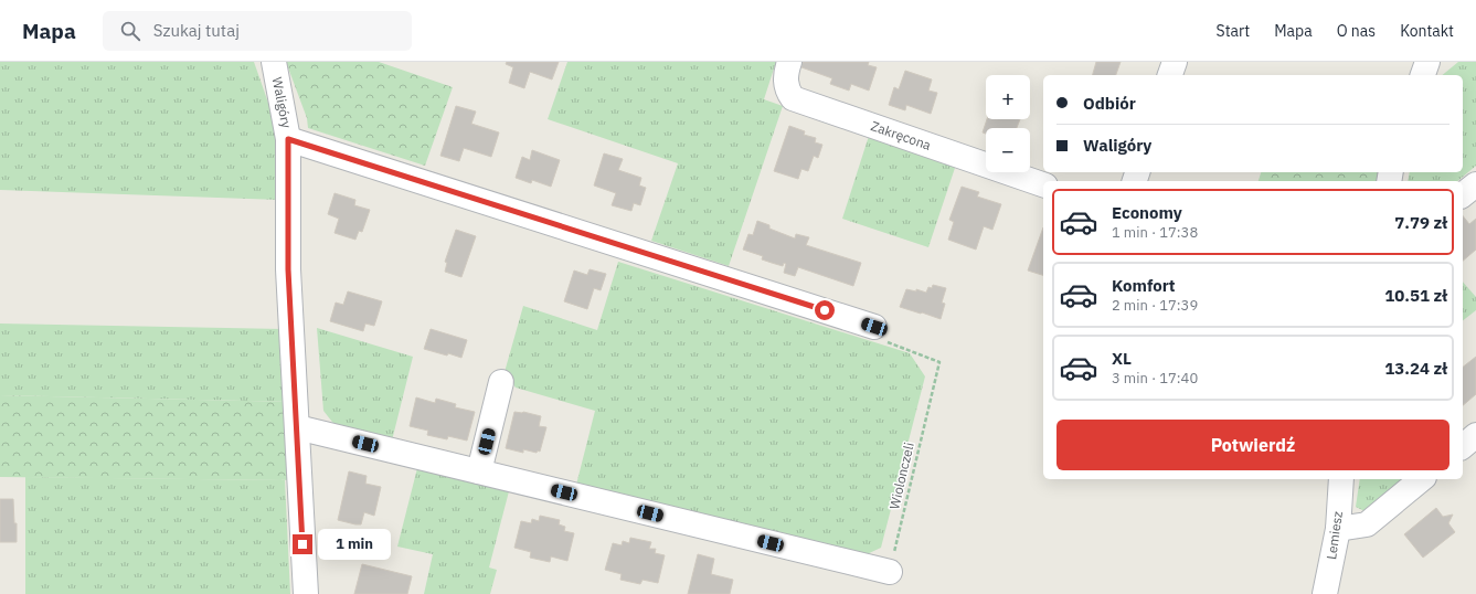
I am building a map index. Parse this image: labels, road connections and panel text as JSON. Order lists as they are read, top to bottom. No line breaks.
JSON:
{"streets":{"street":["Waligóry","Zakręcona","Lemiesz"],"path":["Wiolonczeli"]},"page":{"header":"Mapa","search":"Szukaj tutaj","nav":["Start","Mapa","O nas","Kontakt"],"map_buttons":["+","−"],"banner":["Odbiór","Waligóry"],"list":[{"name":"Economy","note":"1 min · 17:38","value":"7.79 zł"},{"name":"Komfort","note":"2 min · 17:39","value":"10.51 zł"},{"name":"XL","note":"3 min · 17:40","value":"13.24 zł"}],"buttons":"Potwierdź","bubble":"1 min"}}
